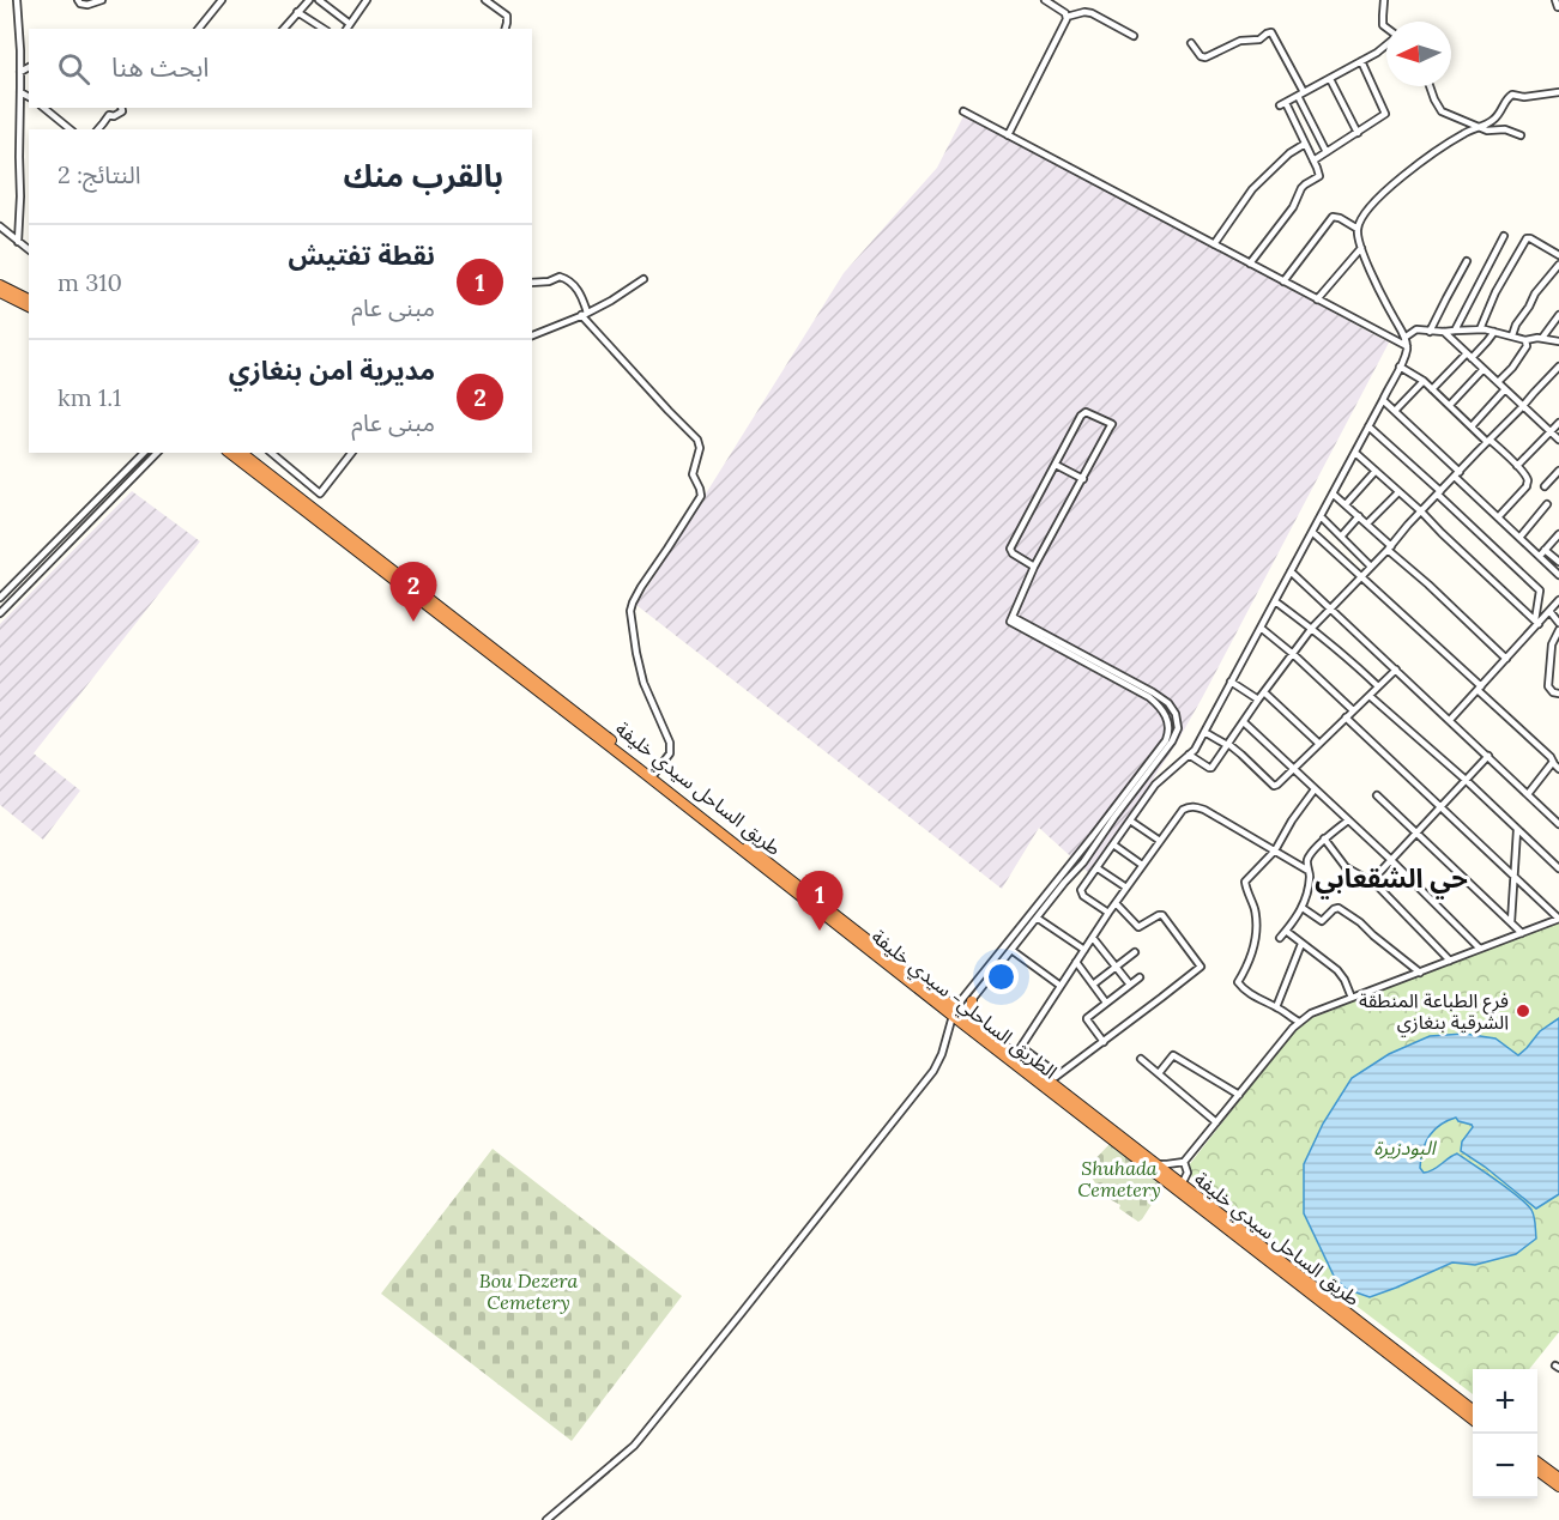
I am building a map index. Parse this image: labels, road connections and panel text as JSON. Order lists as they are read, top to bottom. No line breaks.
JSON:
{"streets":{"highway":["طريق الساحل سيدي خليفة","الطريق الساحلي- سيدي خليفة"]},"crossings":[["طريق الساحل سيدي خليفة","الطريق الساحلي- سيدي خليفة"]],"districts":["حي الشقعابي"],"parks":["البودزيرة","Shuhada Cemetery","Bou Dezera Cemetery"],"places":["فرع الطباعة المنطقة الشرقية بنغازي"],"north":"left","page":{"search":"ابحث هنا","heading":["بالقرب منك","النتائج: 2"],"list":[{"mark":"1","name":"نقطة تفتيش","note":"مبنى عام","value":"310 m"},{"mark":"2","name":"مديرية امن بنغازي","note":"مبنى عام","value":"1.1 km"}],"pins":["2","1"],"map_buttons":["+","−"]}}
